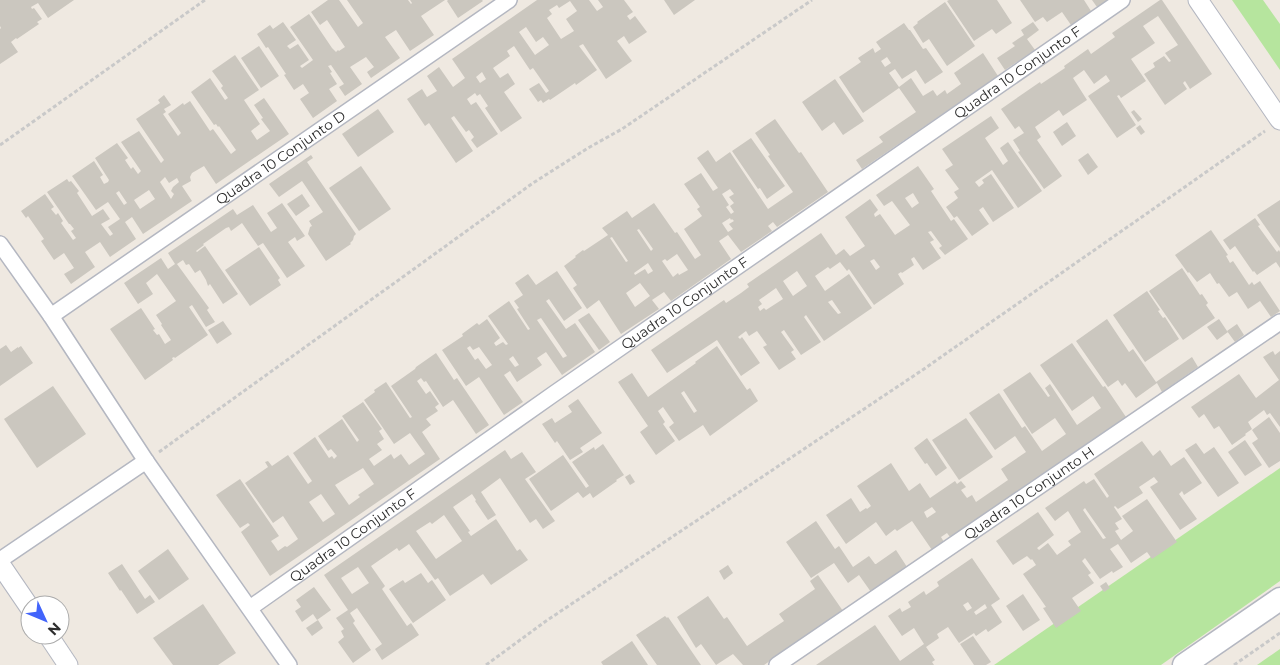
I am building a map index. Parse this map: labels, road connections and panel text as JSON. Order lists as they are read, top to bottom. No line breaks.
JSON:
{"streets":{"street":["Quadra 10 Conjunto F","Quadra 10 Conjunto D","Quadra 10 Conjunto H"]},"north":"bottom right"}
